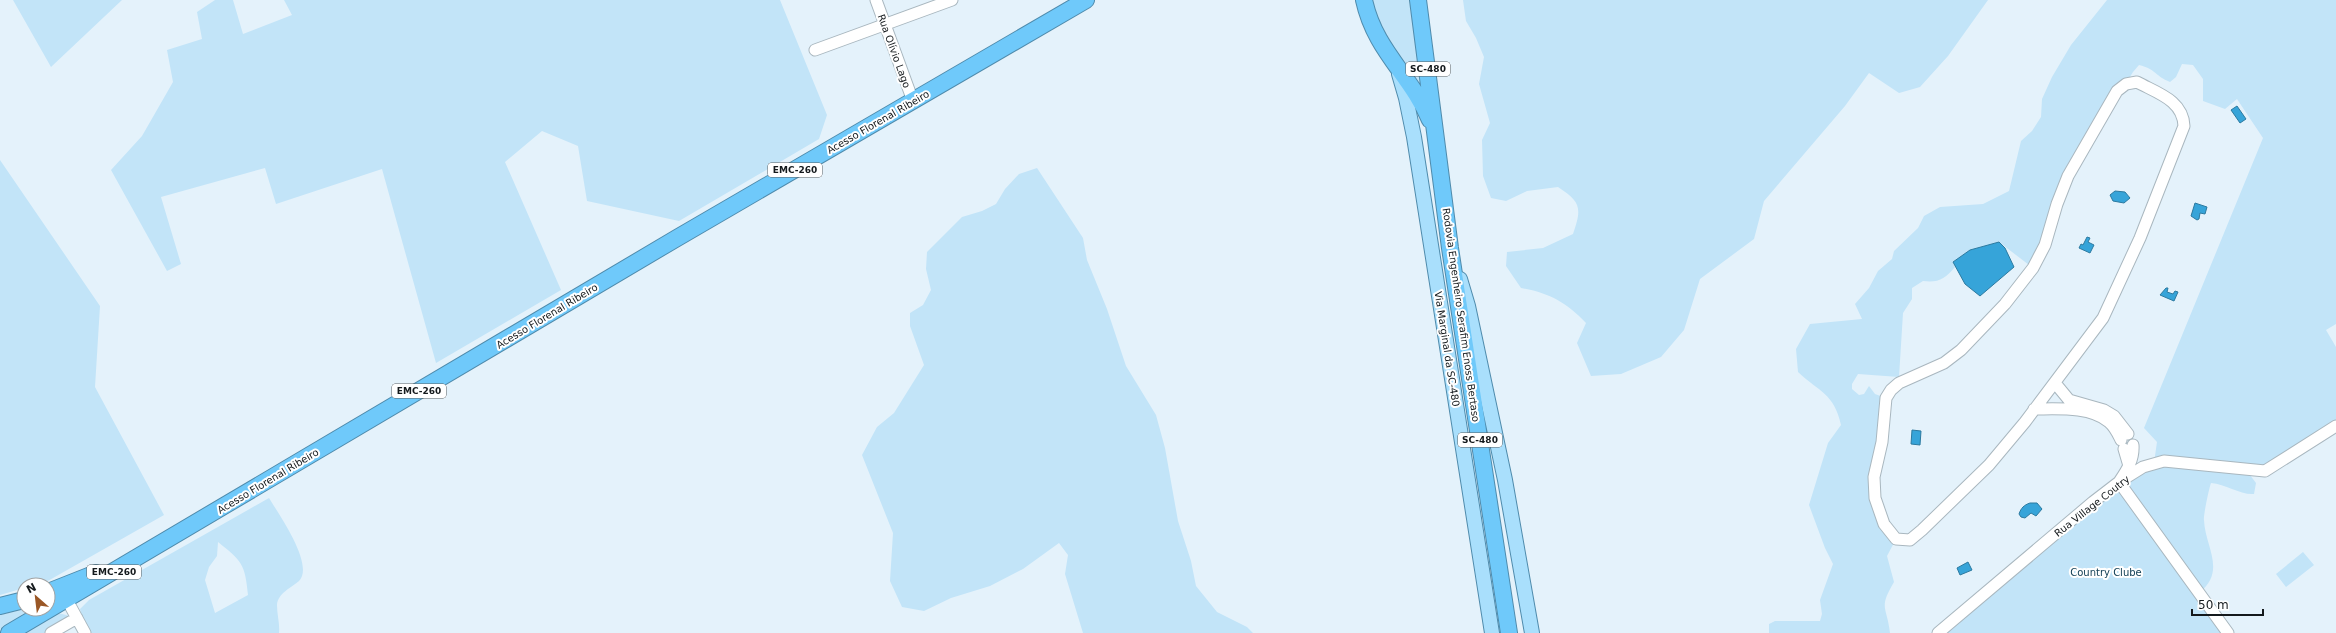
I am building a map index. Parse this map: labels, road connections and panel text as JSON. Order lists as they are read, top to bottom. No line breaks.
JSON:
{"streets":{"highway":["SC-480","Acesso Florenal Ribeiro","EMC-260","Rodovia Engenheiro Serafim Enoss Bertaso"],"main road":["Via Marginal da SC-480"],"street":["Rua Olívio Lago","Rua Village Coutry"]},"crossings":[["Rua Olívio Lago","Acesso Florenal Ribeiro"],["Rodovia Engenheiro Serafim Enoss Bertaso","Via Marginal da SC-480"]],"parks":["Country Clube"],"scale_bar":"50 m","north":"top left"}
